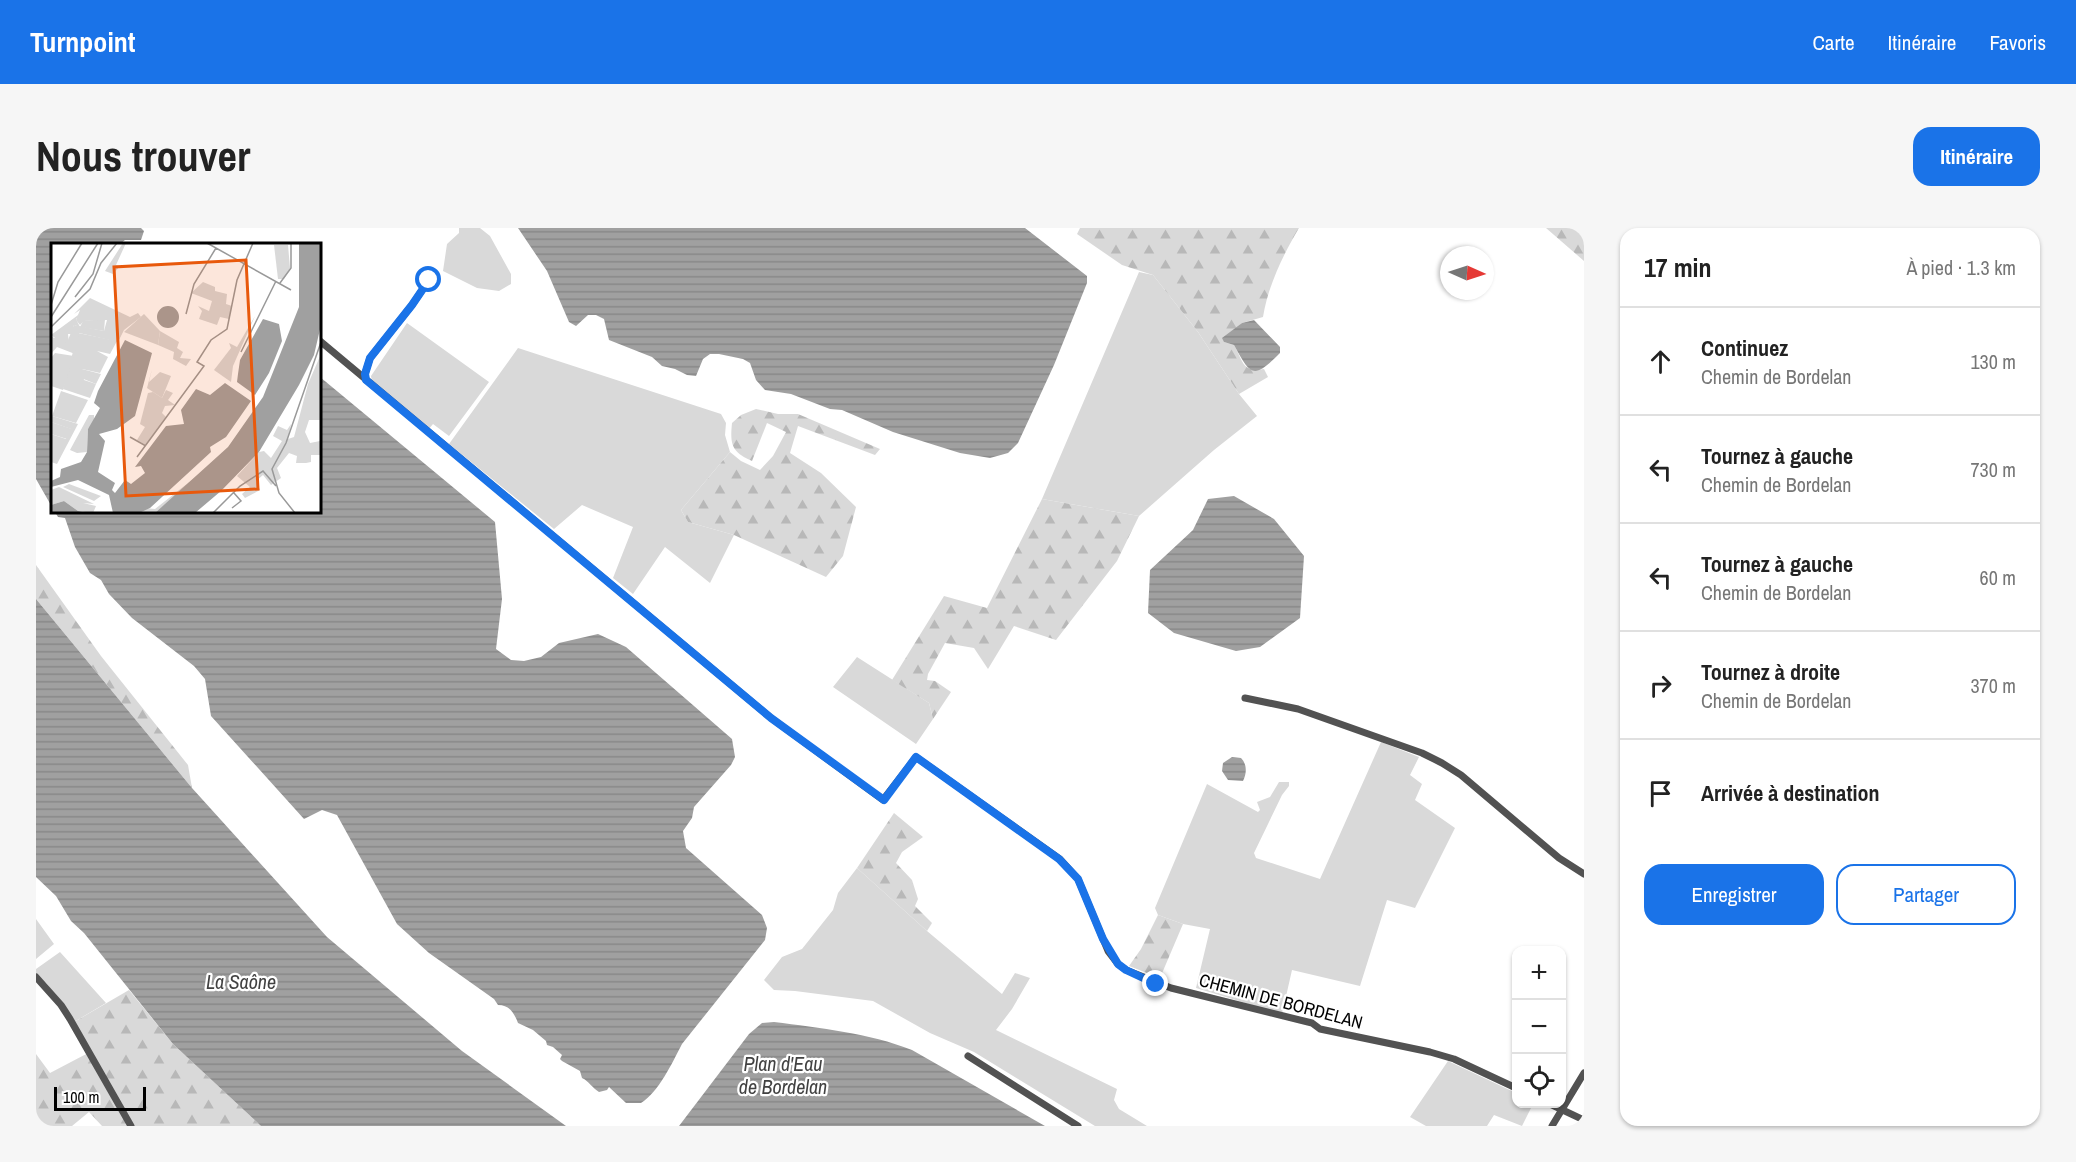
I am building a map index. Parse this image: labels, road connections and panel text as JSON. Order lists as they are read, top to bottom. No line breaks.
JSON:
{"streets":{"street":["CHEMIN DE BORDELAN"]},"water":["La Saône","Plan d'Eau de Bordelan"],"scale_bar":"100 m","north":"right","page":{"header":"Turnpoint","nav":["Carte","Itinéraire","Favoris"],"buttons":["Itinéraire",["Enregistrer","Partager"]],"title":"Nous trouver","heading":["17 min","À pied · 1.3 km"],"list":[["Continuez","Chemin de Bordelan","130 m"],["Tournez à gauche","Chemin de Bordelan","730 m"],["Tournez à gauche","Chemin de Bordelan","60 m"],["Tournez à droite","Chemin de Bordelan","370 m"],"Arrivée à destination"],"map_buttons":["+","−"],"scale":"100 m"}}
